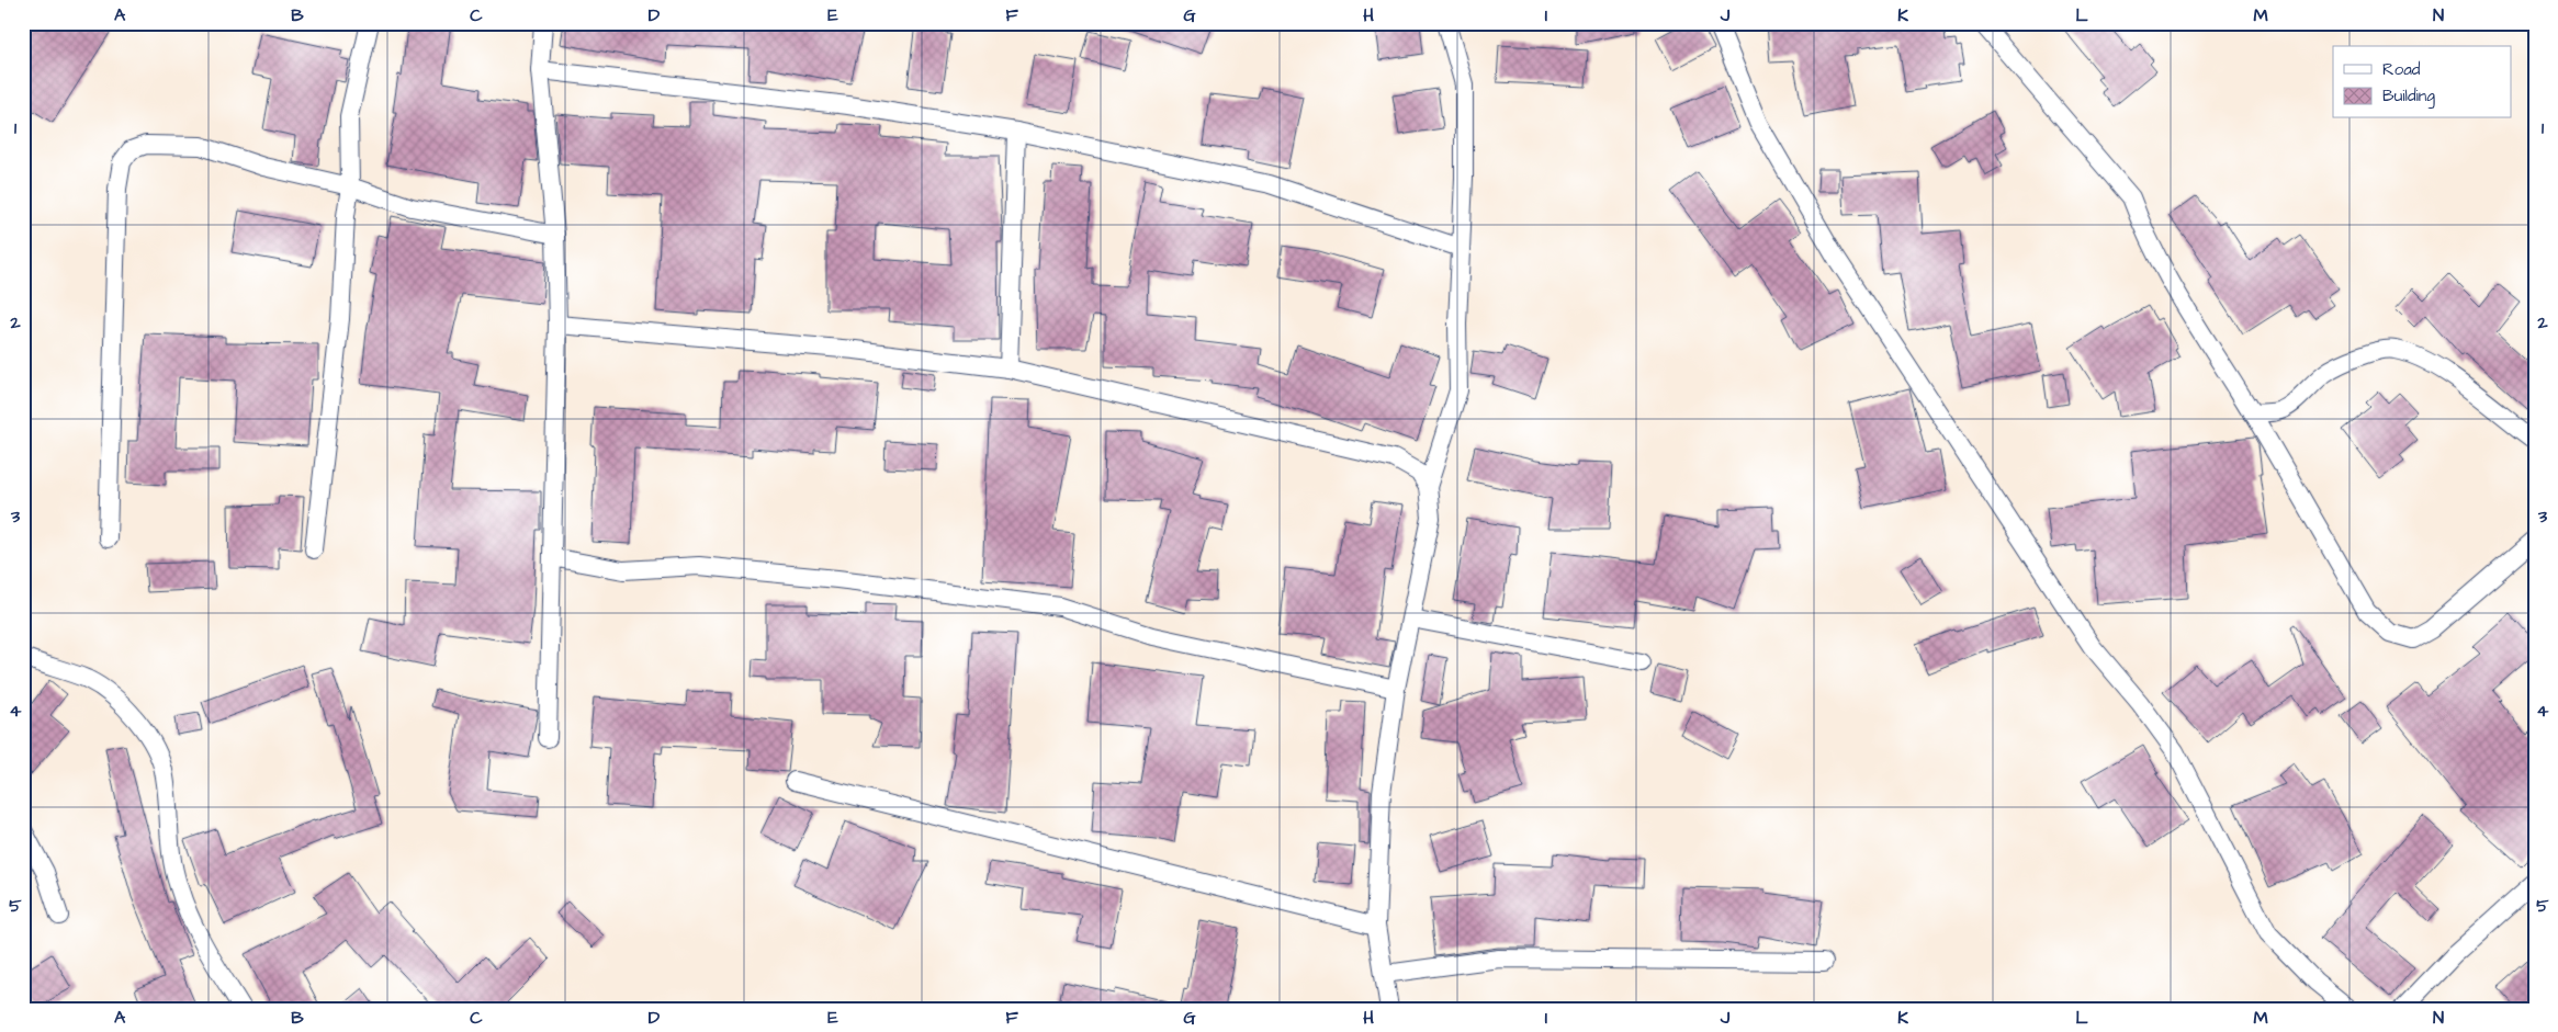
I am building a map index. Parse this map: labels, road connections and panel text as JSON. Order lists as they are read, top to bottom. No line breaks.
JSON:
{"legend":["Road","Building"],"grid":{"columns":["A","B","C","D","E","F","G","H","I","J","K","L","M","N"],"rows":["1","2","3","4","5"]}}
